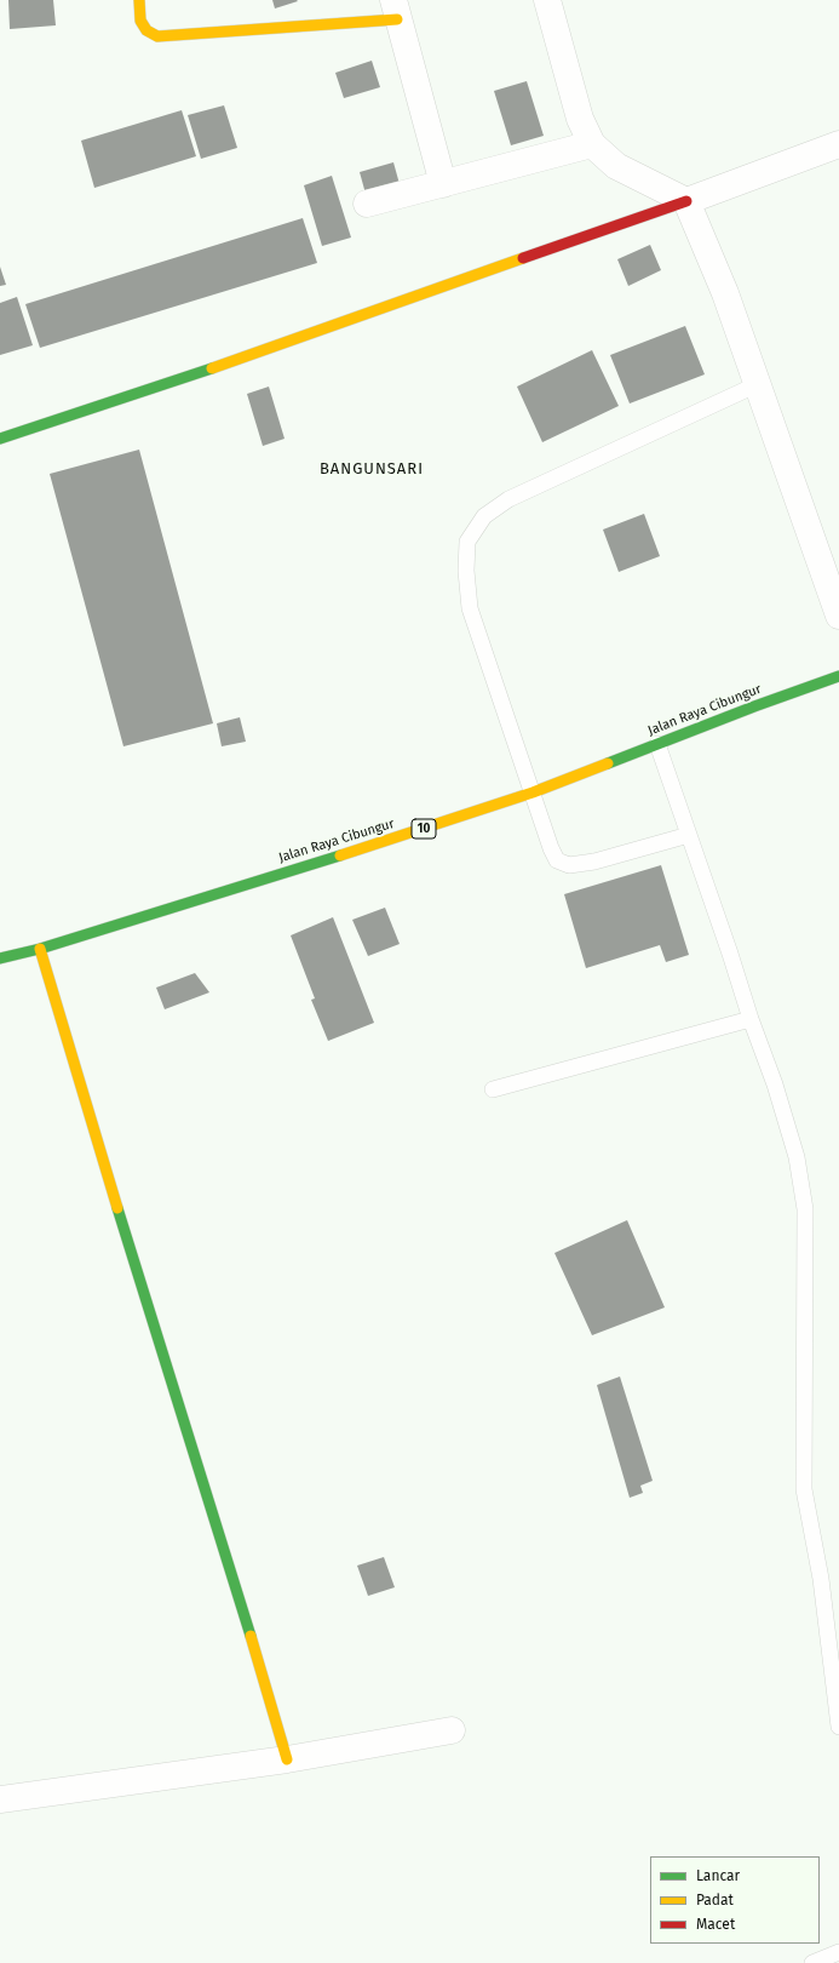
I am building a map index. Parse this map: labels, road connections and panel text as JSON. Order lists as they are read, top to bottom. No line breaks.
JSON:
{"streets":{"main road":["Jalan Raya Cibungur","10"]},"districts":["BANGUNSARI"],"legend":["Lancar","Padat","Macet"]}
